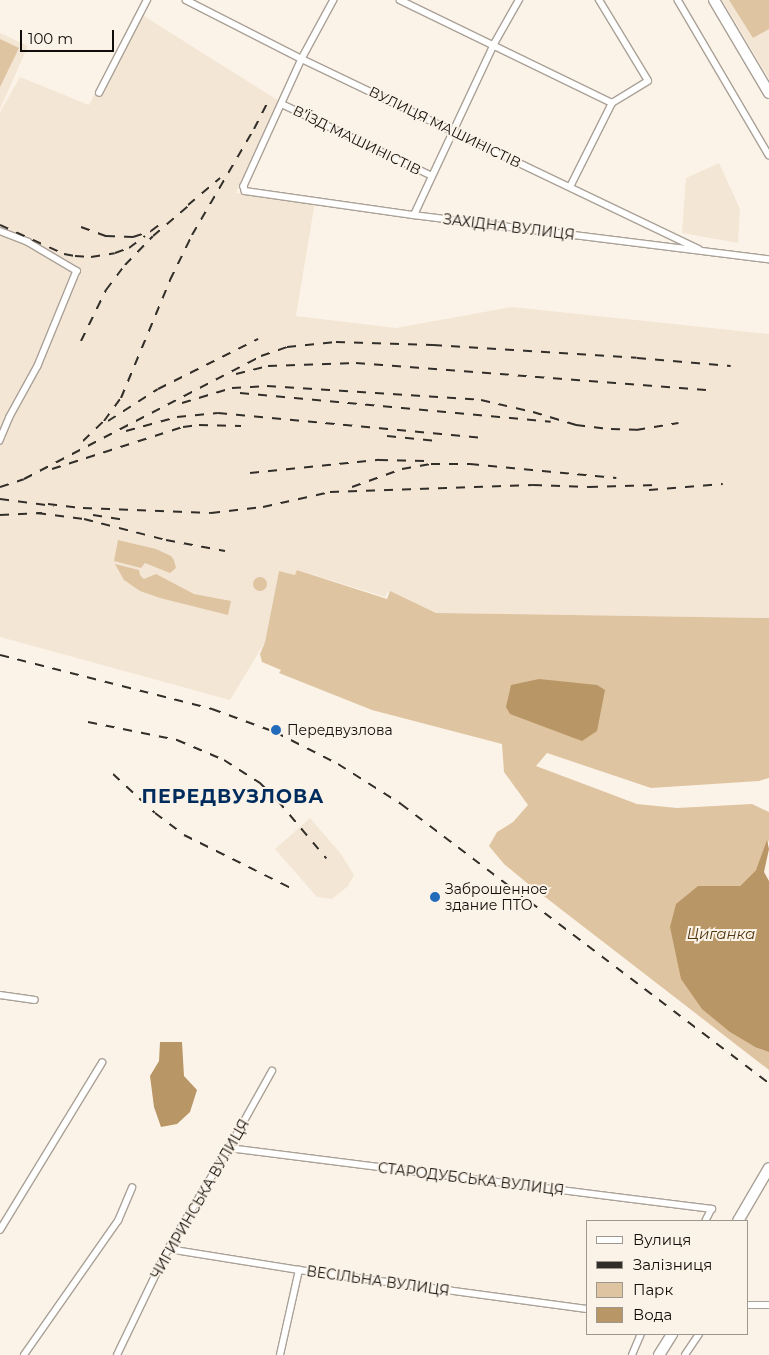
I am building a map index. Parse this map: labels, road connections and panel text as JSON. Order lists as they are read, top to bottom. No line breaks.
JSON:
{"streets":{"street":["ВУЛИЦЯ МАШИНІСТІВ","В’ЇЗД МАШИНІСТІВ","ЗАХІДНА ВУЛИЦЯ","СТАРОДУБСЬКА ВУЛИЦЯ","ЧИГИРИНСЬКА ВУЛИЦЯ","ВЕСІЛЬНА ВУЛИЦЯ"]},"crossings":[["ВУЛИЦЯ МАШИНІСТІВ","ЗАХІДНА ВУЛИЦЯ"],["В’ЇЗД МАШИНІСТІВ","ЗАХІДНА ВУЛИЦЯ"],["СТАРОДУБСЬКА ВУЛИЦЯ","ЧИГИРИНСЬКА ВУЛИЦЯ"],["ЧИГИРИНСЬКА ВУЛИЦЯ","ВЕСІЛЬНА ВУЛИЦЯ"]],"districts":["ПЕРЕДВУЗЛОВА"],"water":["Циганка"],"places":["Передвузлова","Заброшенное здание ПТО"],"legend":["Вулиця","Залізниця","Парк","Вода"],"scale_bar":"100 m"}
